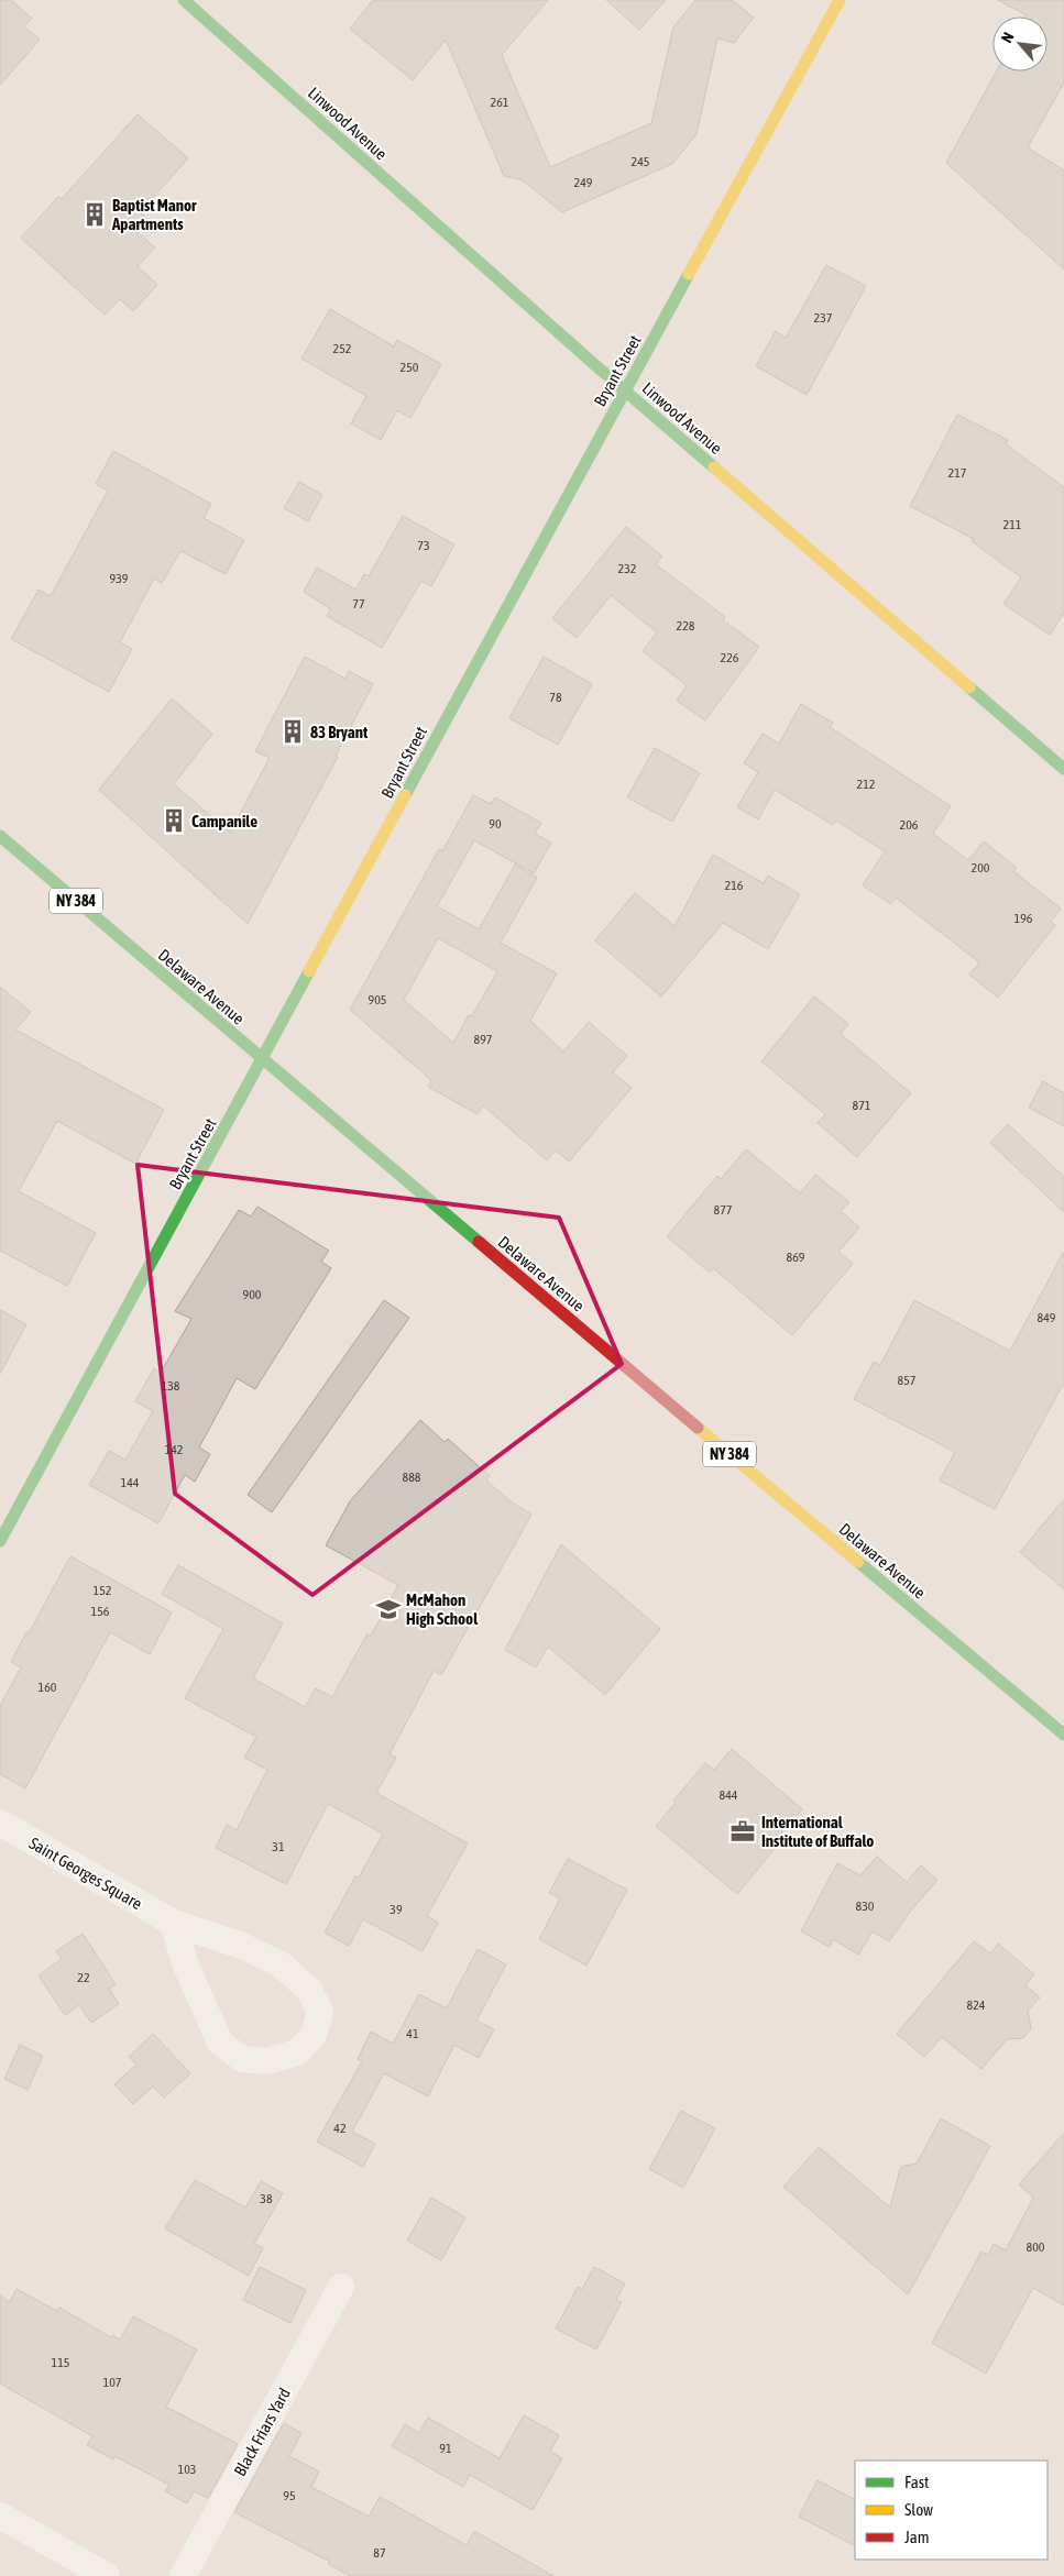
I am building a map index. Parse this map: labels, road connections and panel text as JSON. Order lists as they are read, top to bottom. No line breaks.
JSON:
{"streets":{"street":["Linwood Avenue","Bryant Street","NY 384","Delaware Avenue","Saint Georges Square","Black Friars Yard"]},"crossings":[["Linwood Avenue","Bryant Street"],["Bryant Street","Delaware Avenue"]],"places":{"building":["Baptist Manor Apartments","83 Bryant","Campanile"],"school or university":["McMahon High School"],"office":["International Institute of Buffalo"]},"house_numbers":["261","245","249","237","252","250","217","211","73","232","939","77","228","226","78","212","90","206","200","216","196","905","897","871","877","869","900","849","857","138","142","888","144","152","156","160","844","31","830","39","22","824","41","42","38","800","115","107","91","103","95","87"],"legend":["Fast","Slow","Jam"],"north":"top left"}
